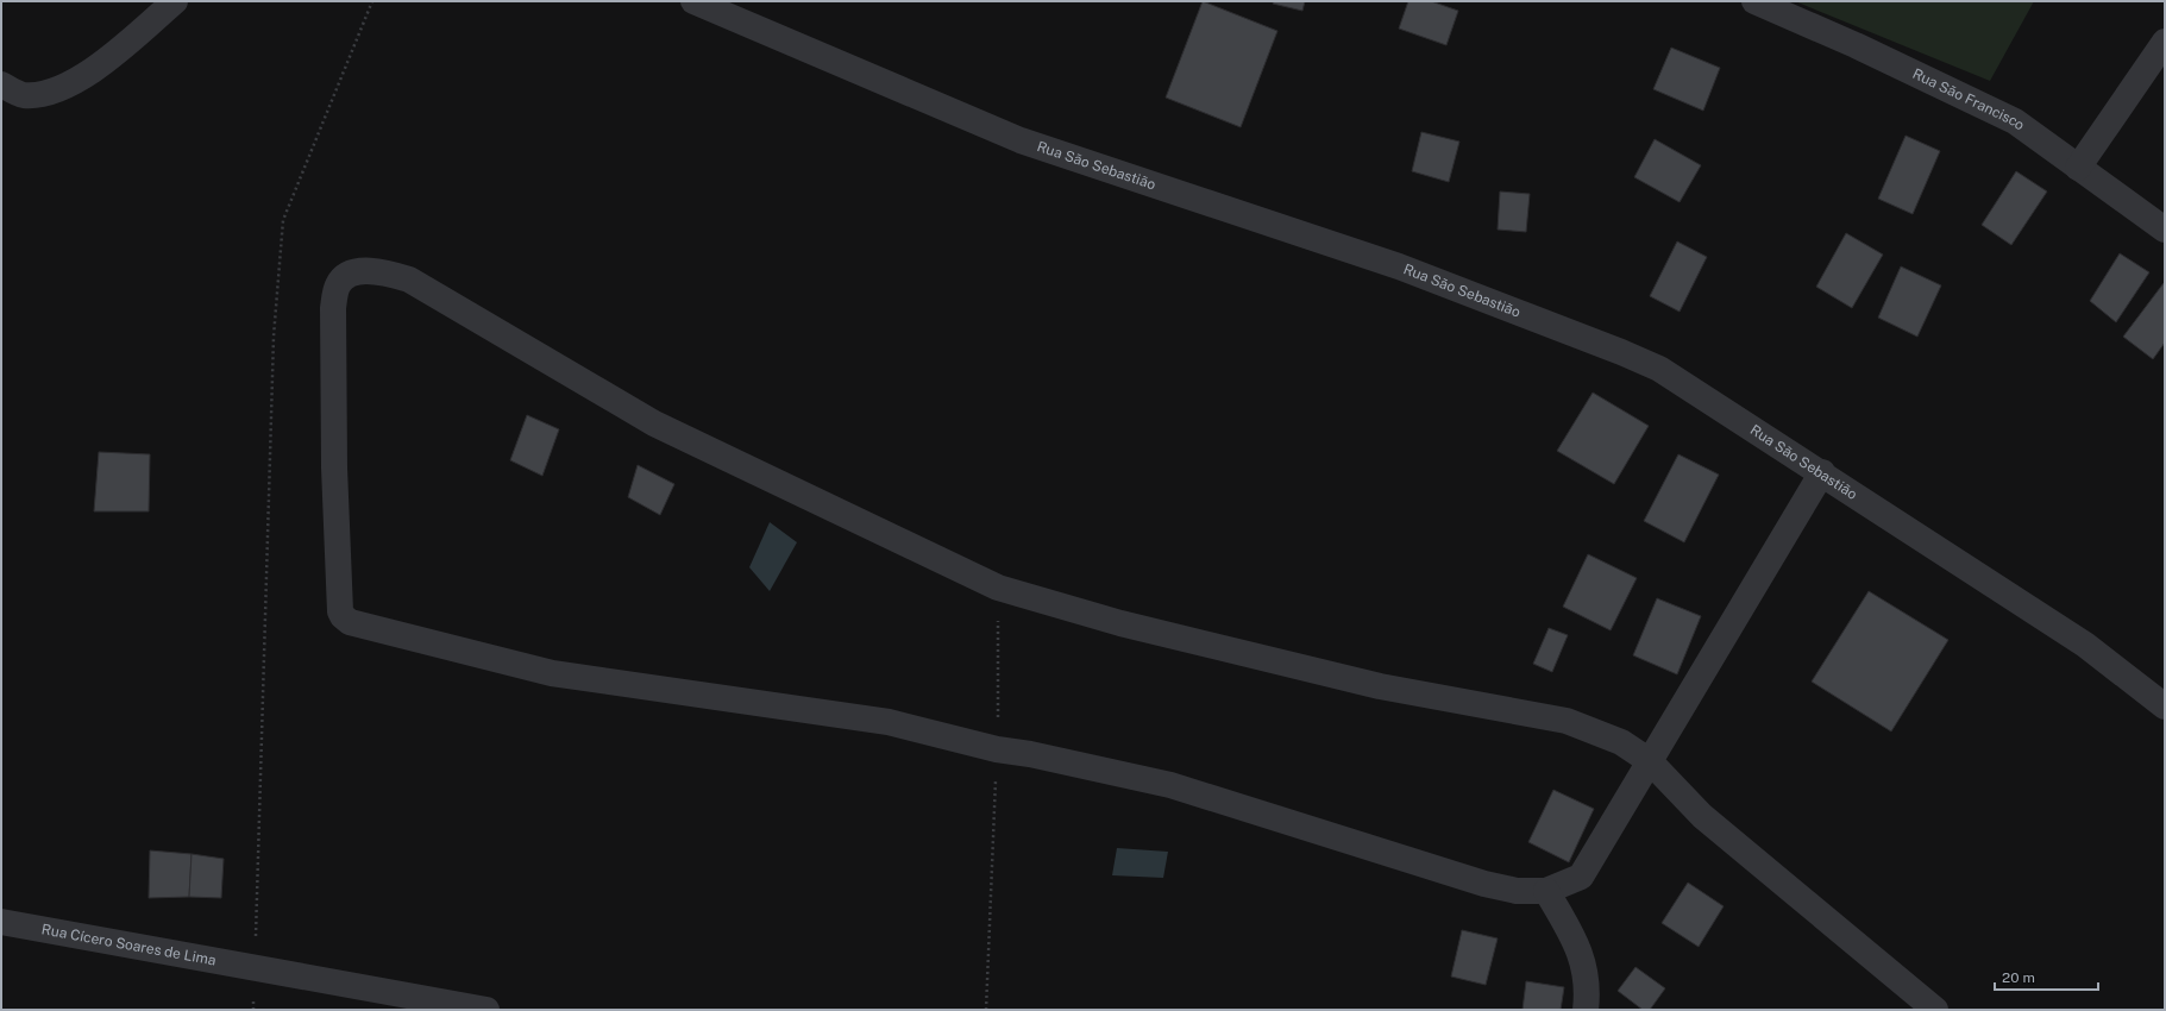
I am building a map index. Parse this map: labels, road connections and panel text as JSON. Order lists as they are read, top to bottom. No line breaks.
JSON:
{"streets":{"street":["Rua São Francisco","Rua São Sebastião","Rua Cícero Soares de Lima"]},"scale_bar":"20 m"}
